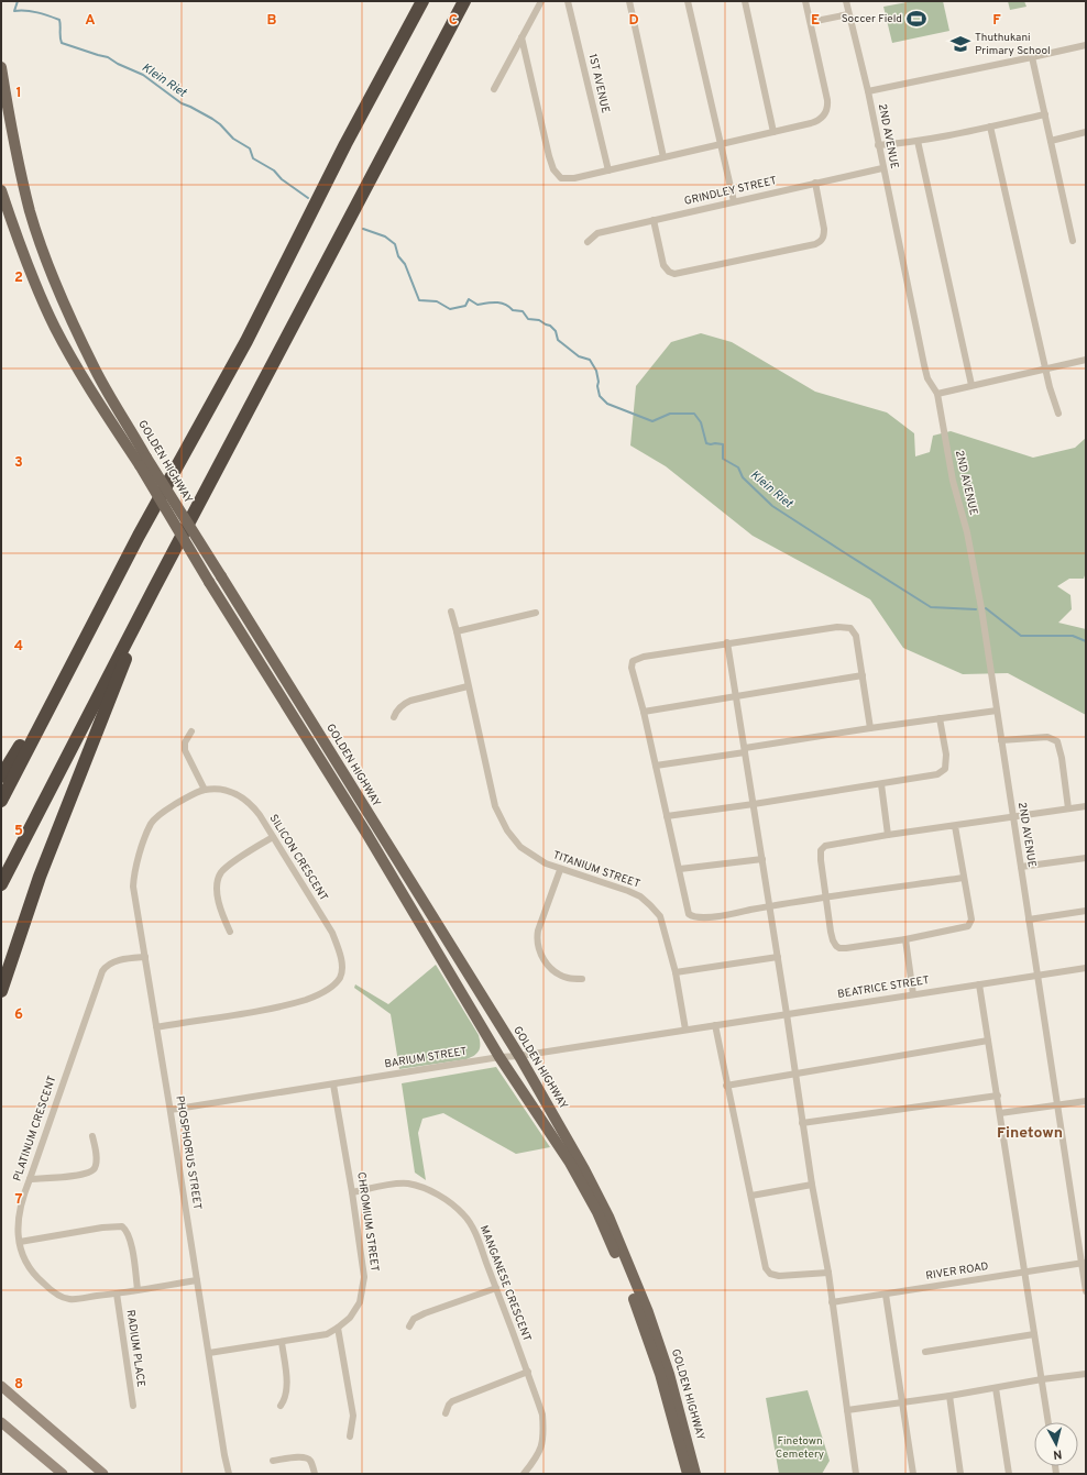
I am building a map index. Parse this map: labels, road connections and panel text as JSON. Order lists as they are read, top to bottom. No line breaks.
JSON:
{"streets":{"main road":["GOLDEN HIGHWAY"],"street":["1ST AVENUE","2ND AVENUE","GRINDLEY STREET","SILICON CRESCENT","TITANIUM STREET","BEATRICE STREET","BARIUM STREET","PLATINUM CRESCENT","PHOSPHORUS STREET","CHROMIUM STREET","RIVER ROAD","MANGANESE CRESCENT","RADIUM PLACE"]},"crossings":[["2ND AVENUE","GRINDLEY STREET"],["2ND AVENUE","BEATRICE STREET"],["2ND AVENUE","RIVER ROAD"],["GOLDEN HIGHWAY","BARIUM STREET"],["SILICON CRESCENT","PLATINUM CRESCENT"],["SILICON CRESCENT","PHOSPHORUS STREET"],["TITANIUM STREET","BEATRICE STREET"],["TITANIUM STREET","BARIUM STREET"],["BEATRICE STREET","BARIUM STREET"],["BARIUM STREET","PHOSPHORUS STREET"],["BARIUM STREET","CHROMIUM STREET"],["PLATINUM CRESCENT","PHOSPHORUS STREET"],["PLATINUM CRESCENT","RADIUM PLACE"],["PHOSPHORUS STREET","CHROMIUM STREET"],["CHROMIUM STREET","MANGANESE CRESCENT"]],"districts":["Finetown"],"water":["Klein Riet"],"parks":["Finetown Cemetery"],"places":{"sports":["Soccer Field"],"school or university":["Thuthukani Primary School"]},"north":"bottom","grid":{"columns":["A","B","C","D","E","F"],"rows":["1","2","3","4","5","6","7","8"]}}
